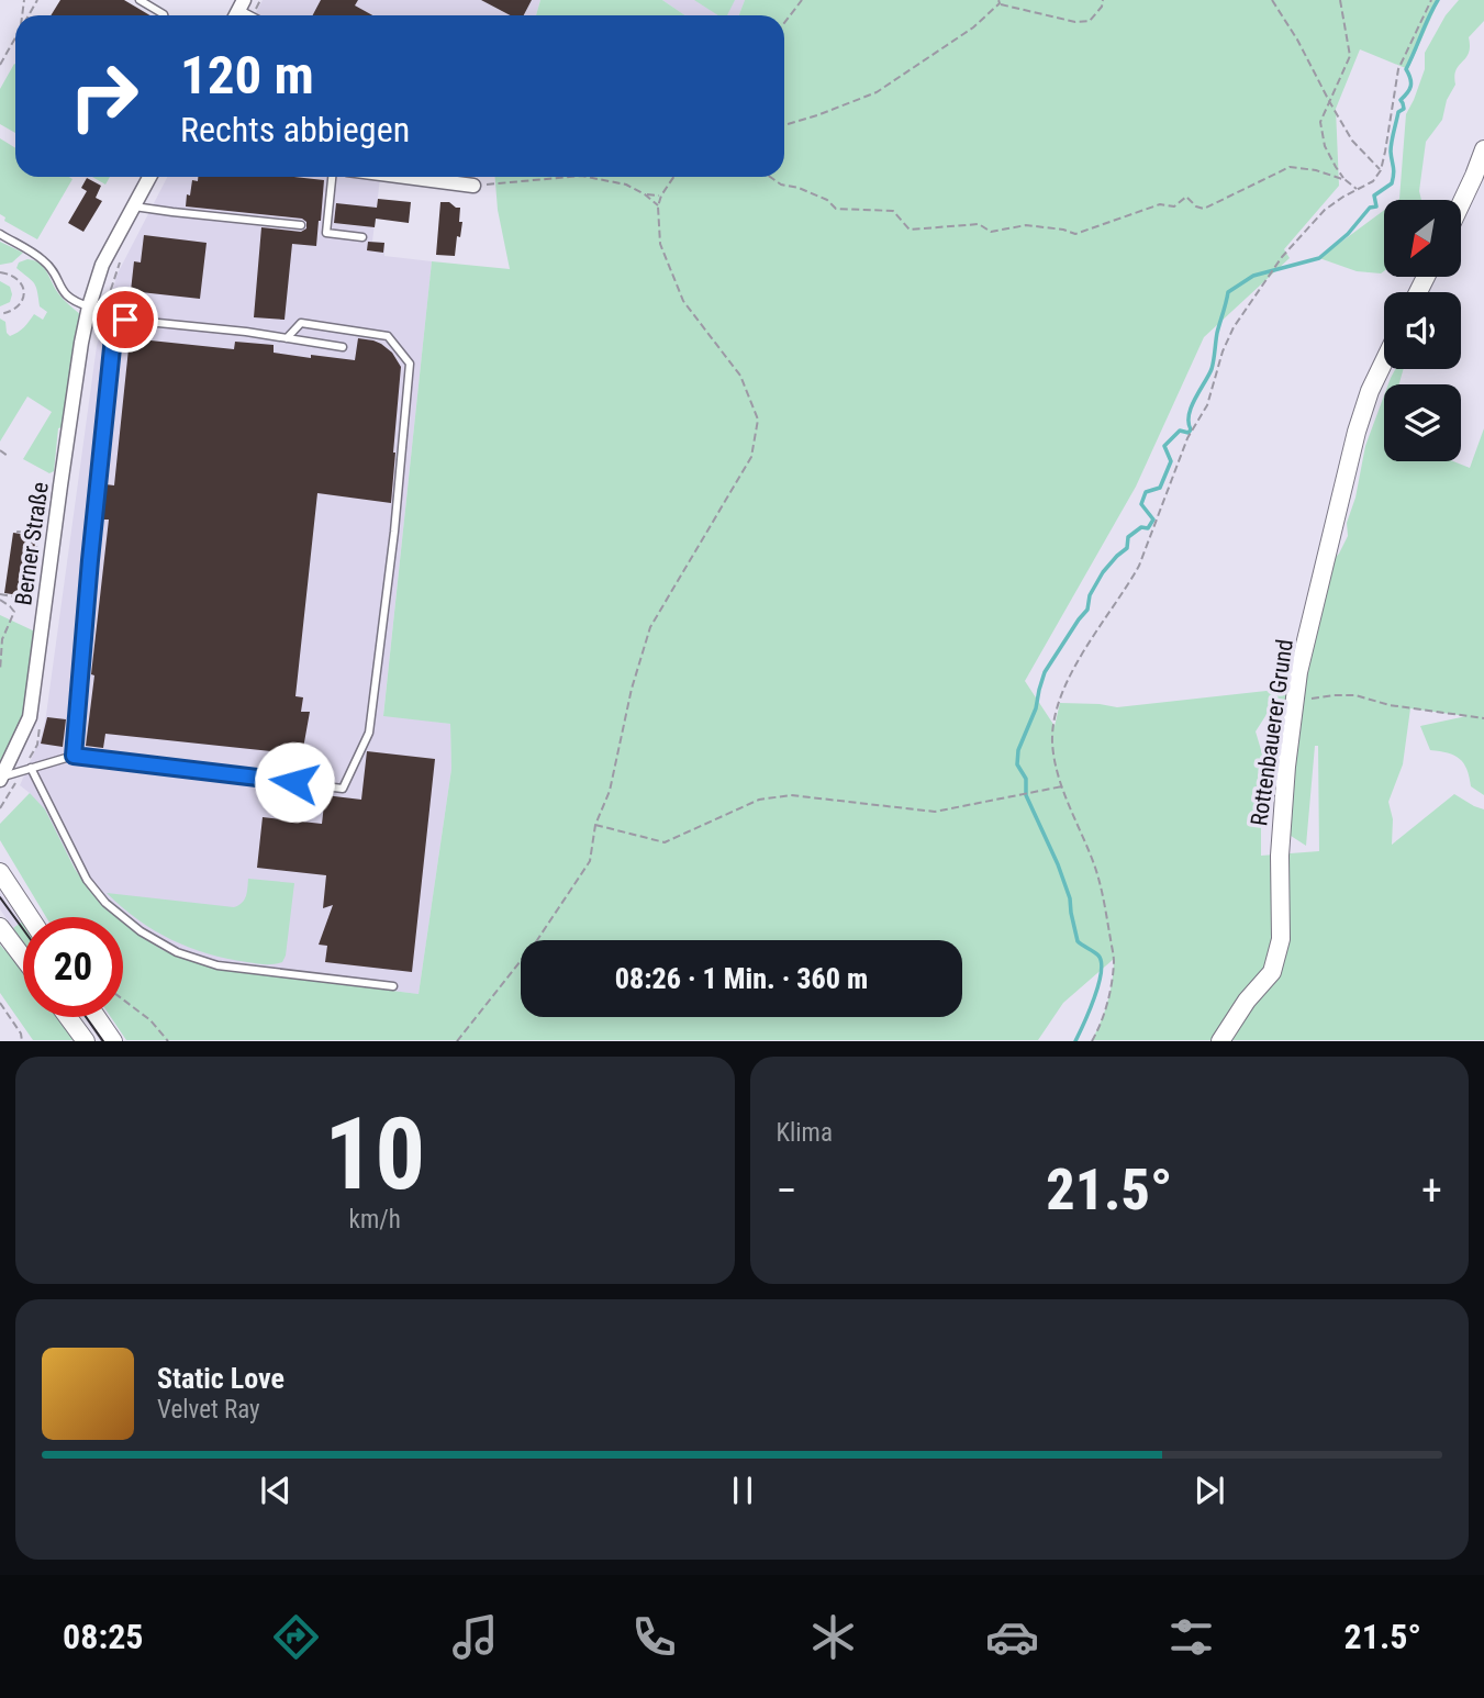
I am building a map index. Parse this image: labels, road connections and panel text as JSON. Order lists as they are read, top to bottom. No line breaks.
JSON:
{"streets":{"street":["Berner Straße","Rottenbauerer Grund"]},"north":"bottom left","page":{"turn":["120 m","Rechts abbiegen"],"limit":"20","trip":"08:26 · 1 Min. · 360 m","tile":[["10","km/h"],"Klima"],"heat":["−","21.5°","+"],"song":["Static Love","Velvet Ray"],"tabs":["08:25","21.5°"]}}
